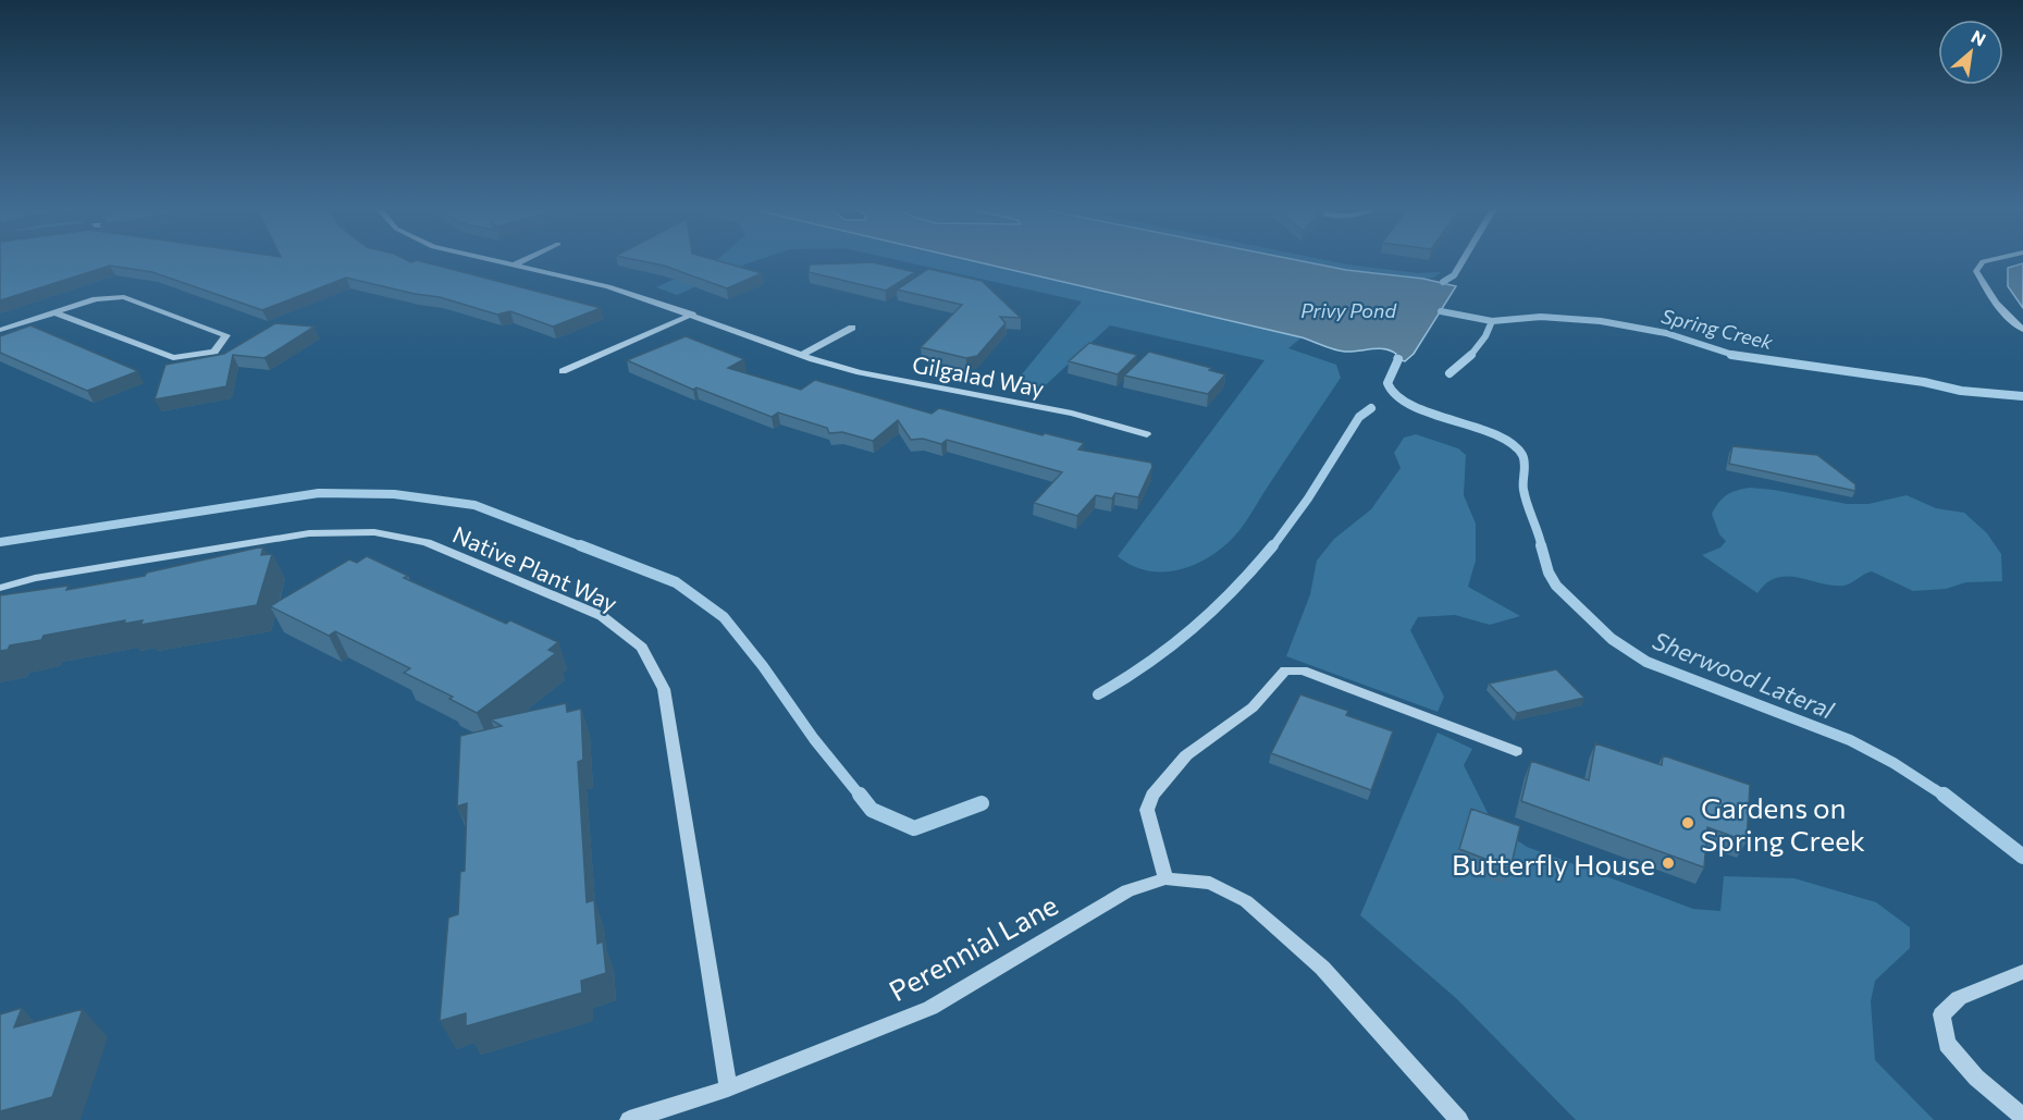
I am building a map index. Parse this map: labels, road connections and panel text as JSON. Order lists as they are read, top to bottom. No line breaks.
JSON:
{"streets":{"street":["Gilgalad Way","Native Plant Way","Perennial Lane"]},"crossings":[["Native Plant Way","Perennial Lane"]],"water":["Privy Pond","Spring Creek","Sherwood Lateral"],"places":["Gardens on Spring Creek","Butterfly House"],"north":"top right"}
